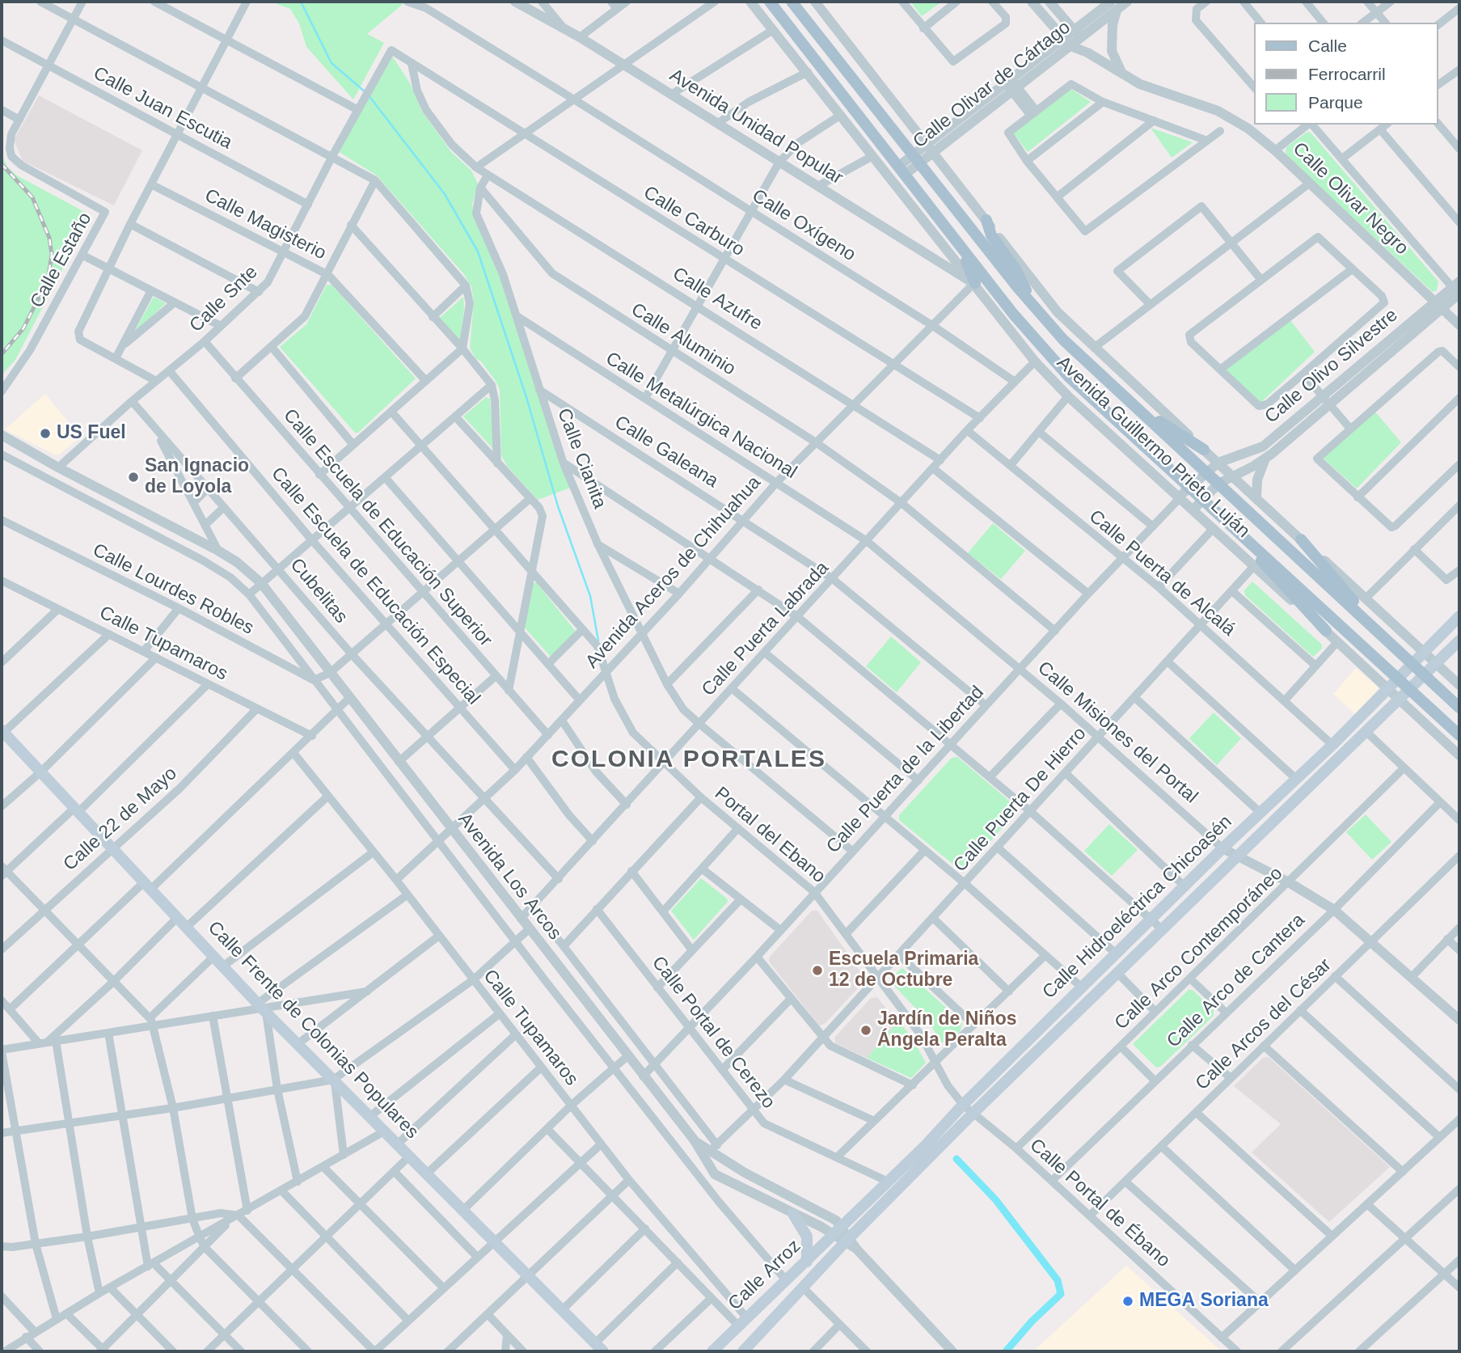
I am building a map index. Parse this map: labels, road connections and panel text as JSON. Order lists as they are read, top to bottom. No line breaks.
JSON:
{"streets":{"main road":["Avenida Guillermo Prieto Luján","Calle Hidroeléctrica Chicoasén","Calle Frente de Colonias Populares","Calle Arroz"],"street":["Calle Olivar de Cártago","Calle Juan Escutia","Avenida Unidad Popular","Calle Olivar Negro","Calle Carburo","Calle Magisterio","Calle Oxígeno","Calle Estaño","Calle Snte","Calle Azufre","Calle Aluminio","Calle Olivo Silvestre","Calle Metalúrgica Nacional","Calle Galeana","Calle Cianita","Calle Escuela de Educación Superior","Avenida Aceros de Chihuahua","Calle Puerta de Alcalá","Calle Escuela de Educación Especial","Calle Lourdes Robles","Cubelitas","Calle Puerta Labrada","Calle Tupamaros","Calle Misiones del Portal","Calle Puerta de la Libertad","Calle Puerta De Hierro","Calle 22 de Mayo","Portal del Ebano","Avenida Los Arcos","Calle Arco Contemporáneo","Calle Arco de Cantera","Calle Arcos del César","Calle Portal de Cerezo","Calle Portal de Ébano"]},"crossings":[["Calle Olivar de Cártago","Calle Olivar Negro"],["Calle Olivar de Cártago","Avenida Guillermo Prieto Luján"],["Calle Juan Escutia","Calle Estaño"],["Calle Juan Escutia","Calle Snte"],["Avenida Unidad Popular","Avenida Guillermo Prieto Luján"],["Avenida Unidad Popular","Avenida Aceros de Chihuahua"],["Calle Olivar Negro","Calle Olivo Silvestre"],["Calle Carburo","Calle Snte"],["Calle Carburo","Calle Azufre"],["Calle Carburo","Avenida Aceros de Chihuahua"],["Calle Carburo","Calle Puerta Labrada"],["Calle Magisterio","Calle Snte"],["Calle Oxígeno","Avenida Aceros de Chihuahua"],["Calle Oxígeno","Calle Puerta Labrada"],["Calle Snte","Calle Escuela de Educación Superior"],["Calle Snte","Calle Escuela de Educación Especial"],["Calle Snte","Cubelitas"],["Calle Snte","Avenida Los Arcos"],["Calle Azufre","Avenida Aceros de Chihuahua"],["Calle Azufre","Calle Puerta Labrada"],["Calle Aluminio","Calle Cianita"],["Calle Aluminio","Avenida Aceros de Chihuahua"],["Calle Aluminio","Calle Puerta Labrada"],["Calle Aluminio","Calle Puerta de la Libertad"],["Calle Olivo Silvestre","Avenida Guillermo Prieto Luján"],["Calle Olivo Silvestre","Calle Puerta de la Libertad"],["Calle Metalúrgica Nacional","Calle Cianita"],["Calle Metalúrgica Nacional","Avenida Aceros de Chihuahua"],["Calle Metalúrgica Nacional","Calle Puerta Labrada"],["Calle Metalúrgica Nacional","Calle Misiones del Portal"],["Avenida Guillermo Prieto Luján","Avenida Aceros de Chihuahua"],["Avenida Guillermo Prieto Luján","Calle Puerta Labrada"],["Avenida Guillermo Prieto Luján","Calle Puerta de la Libertad"],["Avenida Guillermo Prieto Luján","Calle Puerta De Hierro"],["Avenida Guillermo Prieto Luján","Calle Hidroeléctrica Chicoasén"],["Calle Galeana","Calle Cianita"],["Calle Galeana","Avenida Aceros de Chihuahua"],["Calle Galeana","Calle Puerta Labrada"],["Calle Galeana","Calle Puerta de la Libertad"],["Calle Cianita","Avenida Aceros de Chihuahua"],["Calle Cianita","Calle Puerta Labrada"],["Calle Cianita","Calle Puerta de la Libertad"],["Calle Escuela de Educación Superior","Avenida Aceros de Chihuahua"],["Avenida Aceros de Chihuahua","Calle Escuela de Educación Especial"],["Avenida Aceros de Chihuahua","Cubelitas"],["Avenida Aceros de Chihuahua","Calle Tupamaros"],["Avenida Aceros de Chihuahua","Portal del Ebano"],["Avenida Aceros de Chihuahua","Avenida Los Arcos"],["Calle Puerta de Alcalá","Calle Puerta Labrada"],["Calle Puerta de Alcalá","Calle Puerta de la Libertad"],["Calle Puerta de Alcalá","Calle Puerta De Hierro"],["Calle Puerta de Alcalá","Calle Hidroeléctrica Chicoasén"],["Cubelitas","Calle Puerta Labrada"],["Calle Puerta Labrada","Calle Misiones del Portal"],["Calle Puerta Labrada","Portal del Ebano"],["Calle Puerta Labrada","Avenida Los Arcos"],["Calle Tupamaros","Calle 22 de Mayo"],["Calle Tupamaros","Calle Arroz"],["Calle Misiones del Portal","Calle Puerta de la Libertad"],["Calle Misiones del Portal","Calle Puerta De Hierro"],["Calle Misiones del Portal","Calle Hidroeléctrica Chicoasén"],["Calle Misiones del Portal","Calle Arco Contemporáneo"],["Calle Misiones del Portal","Calle Arco de Cantera"],["Calle Misiones del Portal","Calle Arcos del César"],["Calle Puerta de la Libertad","Portal del Ebano"],["Calle Puerta de la Libertad","Avenida Los Arcos"],["Calle Puerta de la Libertad","Calle Portal de Cerezo"],["Calle Puerta De Hierro","Portal del Ebano"],["Calle Puerta De Hierro","Avenida Los Arcos"],["Calle Puerta De Hierro","Calle Portal de Cerezo"],["Calle 22 de Mayo","Calle Frente de Colonias Populares"],["Portal del Ebano","Calle Hidroeléctrica Chicoasén"],["Portal del Ebano","Calle Portal de Ébano"],["Avenida Los Arcos","Calle Hidroeléctrica Chicoasén"],["Avenida Los Arcos","Calle Arroz"],["Calle Hidroeléctrica Chicoasén","Calle Portal de Cerezo"],["Calle Hidroeléctrica Chicoasén","Calle Portal de Ébano"],["Calle Hidroeléctrica Chicoasén","Calle Arroz"],["Calle Arco Contemporáneo","Calle Portal de Ébano"],["Calle Arco de Cantera","Calle Portal de Ébano"],["Calle Arcos del César","Calle Portal de Ébano"]],"districts":["COLONIA PORTALES"],"places":["US Fuel","San Ignacio de Loyola","Escuela Primaria 12 de Octubre","Jardín de Niños Ángela Peralta","MEGA Soriana"],"legend":["Calle","Ferrocarril","Parque"]}
